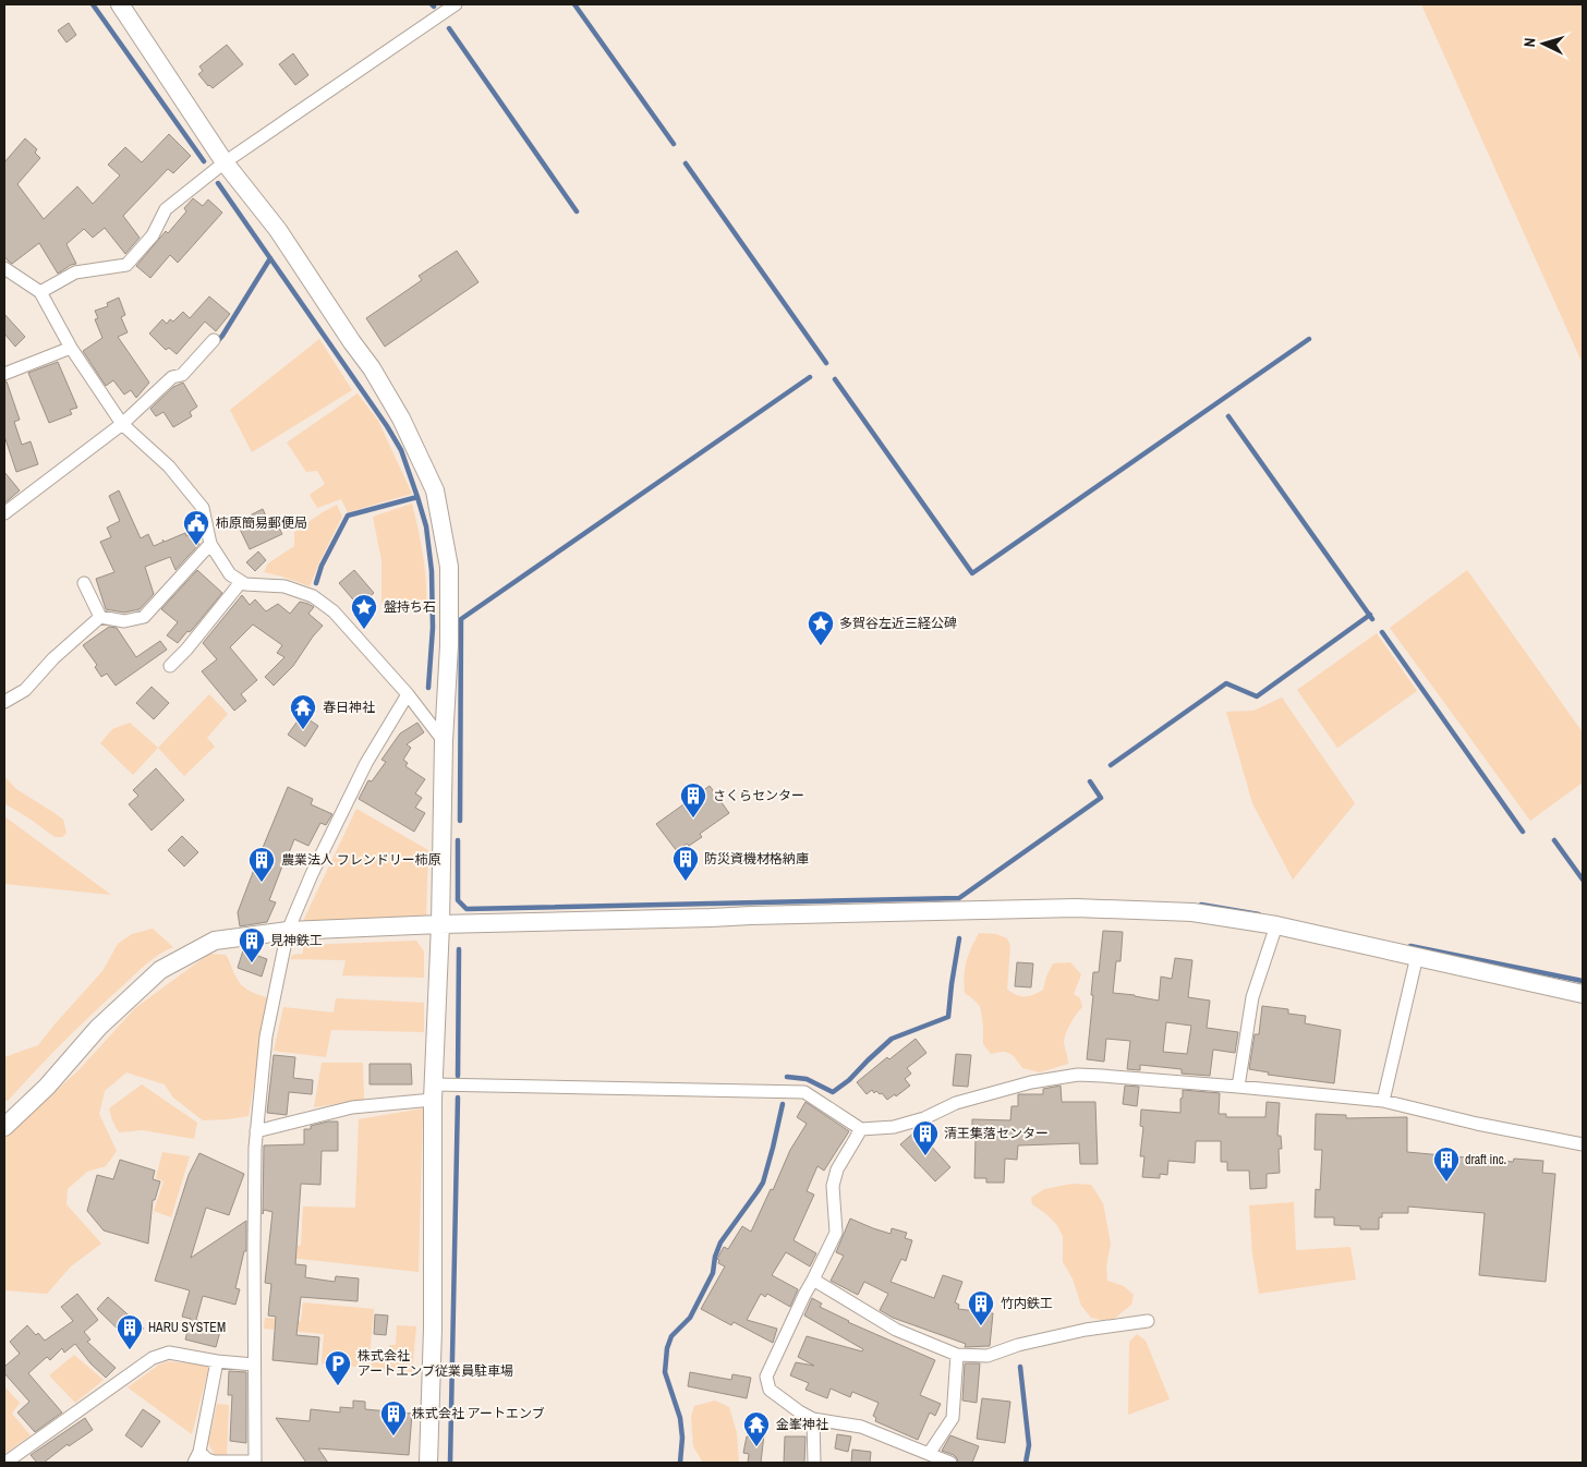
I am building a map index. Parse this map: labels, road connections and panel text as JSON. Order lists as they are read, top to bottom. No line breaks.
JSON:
{"places":{"public building":["柿原簡易郵便局"],"place":["盤持ち石","多賀谷左近三経公碑"],"temple":["春日神社","金峯神社"],"building":["さくらセンター","防災資機材格納庫","農業法人 フレンドリー柿原","見神鉄工","清王集落センター","draft inc.","竹内鉄工","HARU SYSTEM","株式会社 アートエンブ"],"parking":["株式会社 アートエンブ従業員駐車場"]},"north":"left"}
